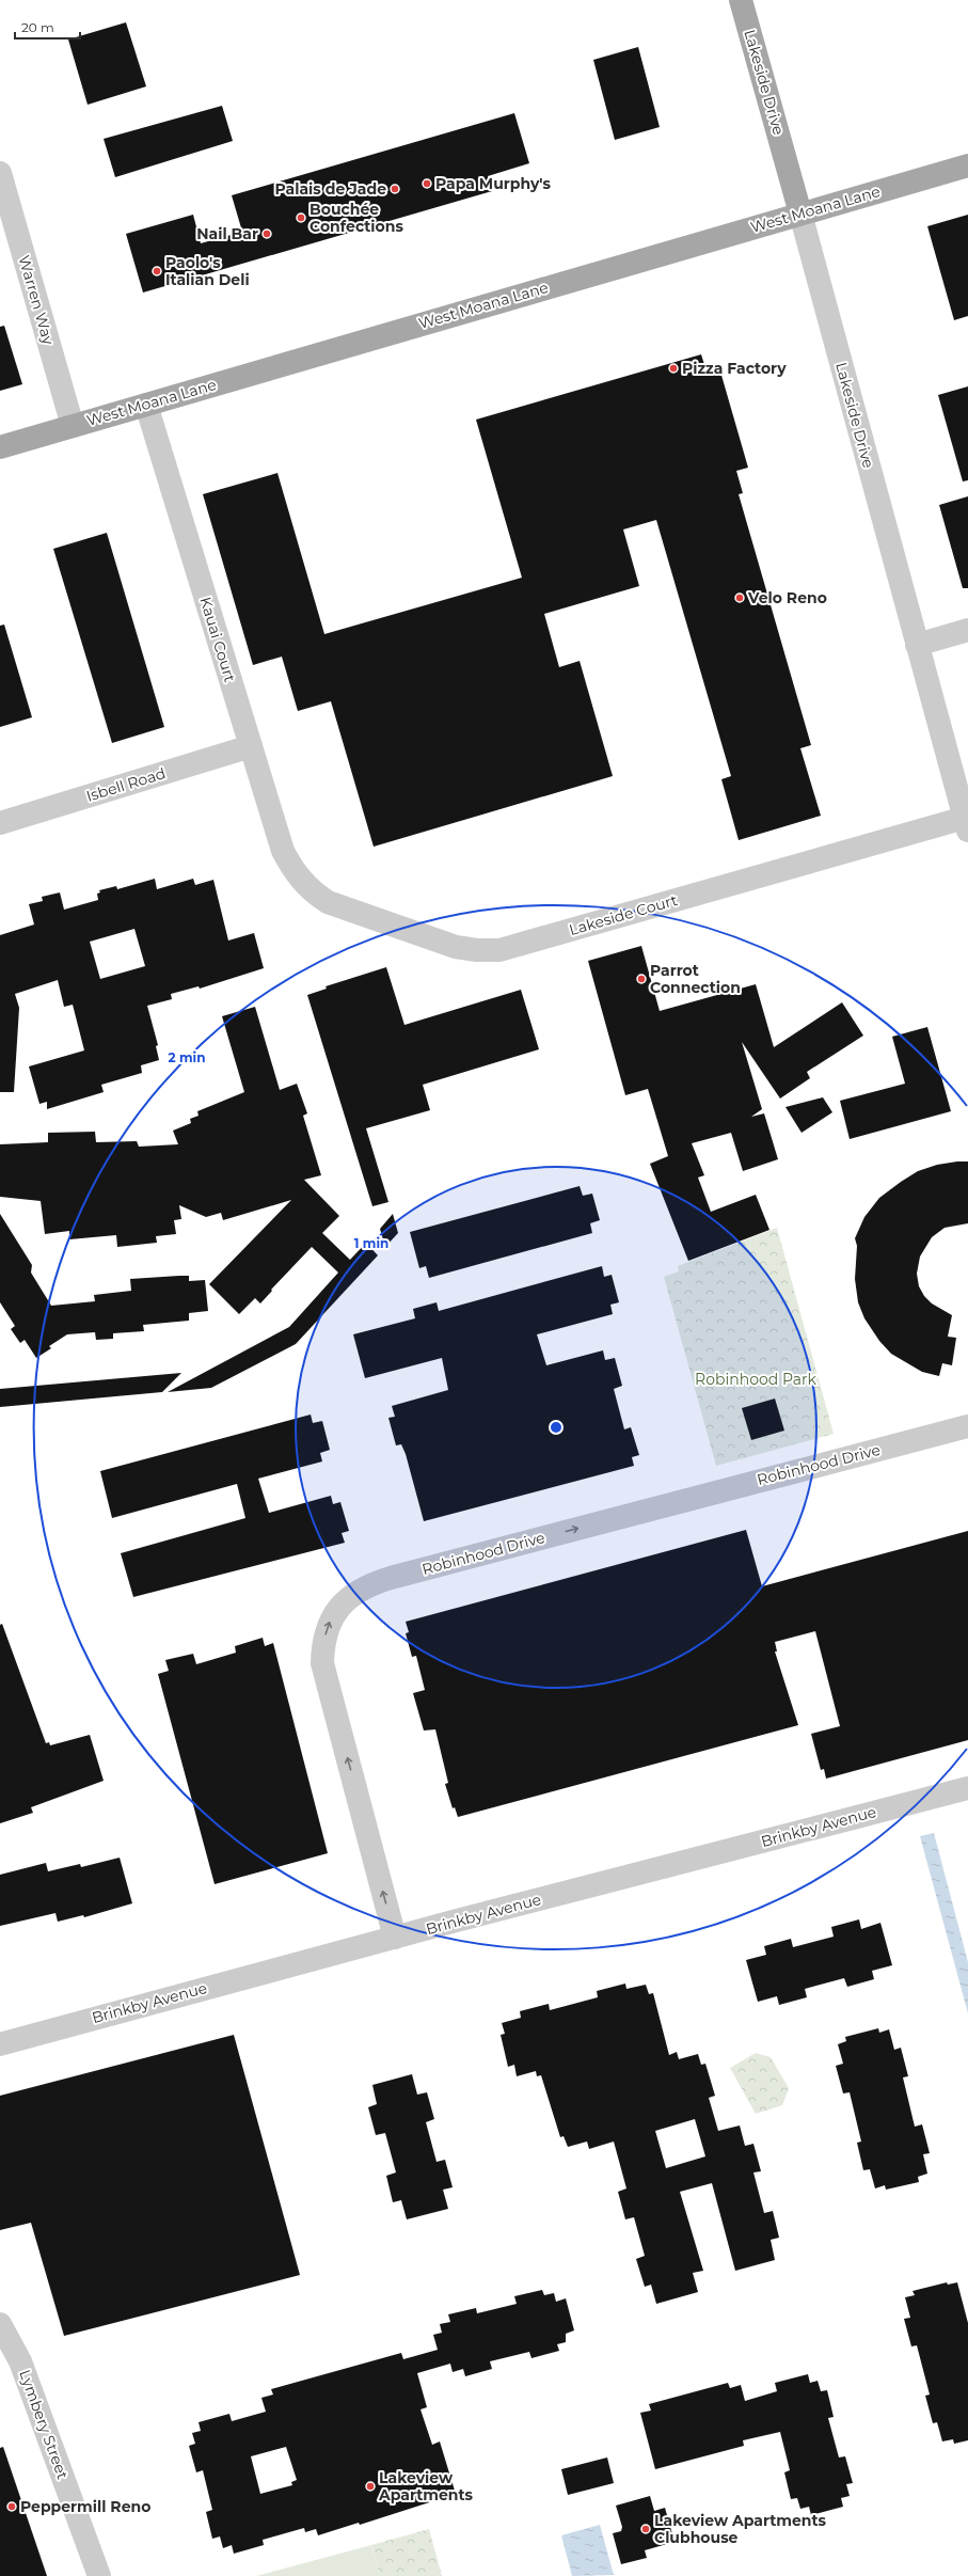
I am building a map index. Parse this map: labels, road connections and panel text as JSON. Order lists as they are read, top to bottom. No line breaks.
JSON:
{"streets":{"main road":["Lakeside Drive","West Moana Lane"],"street":["Warren Way","Kauai Court","Isbell Road","Lakeside Court","Robinhood Drive","Brinkby Avenue","Lymbery Street"]},"crossings":[["Lakeside Drive","West Moana Lane"],["Lakeside Drive","Lakeside Court"],["West Moana Lane","Warren Way"],["West Moana Lane","Kauai Court"],["Kauai Court","Isbell Road"],["Kauai Court","Lakeside Court"],["Robinhood Drive","Brinkby Avenue"]],"parks":["Robinhood Park"],"places":["Papa Murphy's","Palais de Jade","Bouchée Confections","Nail Bar","Paolo's Italian Deli","Pizza Factory","Velo Reno","Parrot Connection","Lakeview Apartments","Peppermill Reno","Lakeview Apartments Clubhouse"],"scale_bar":"20 m","rings":["2 min","1 min"]}
